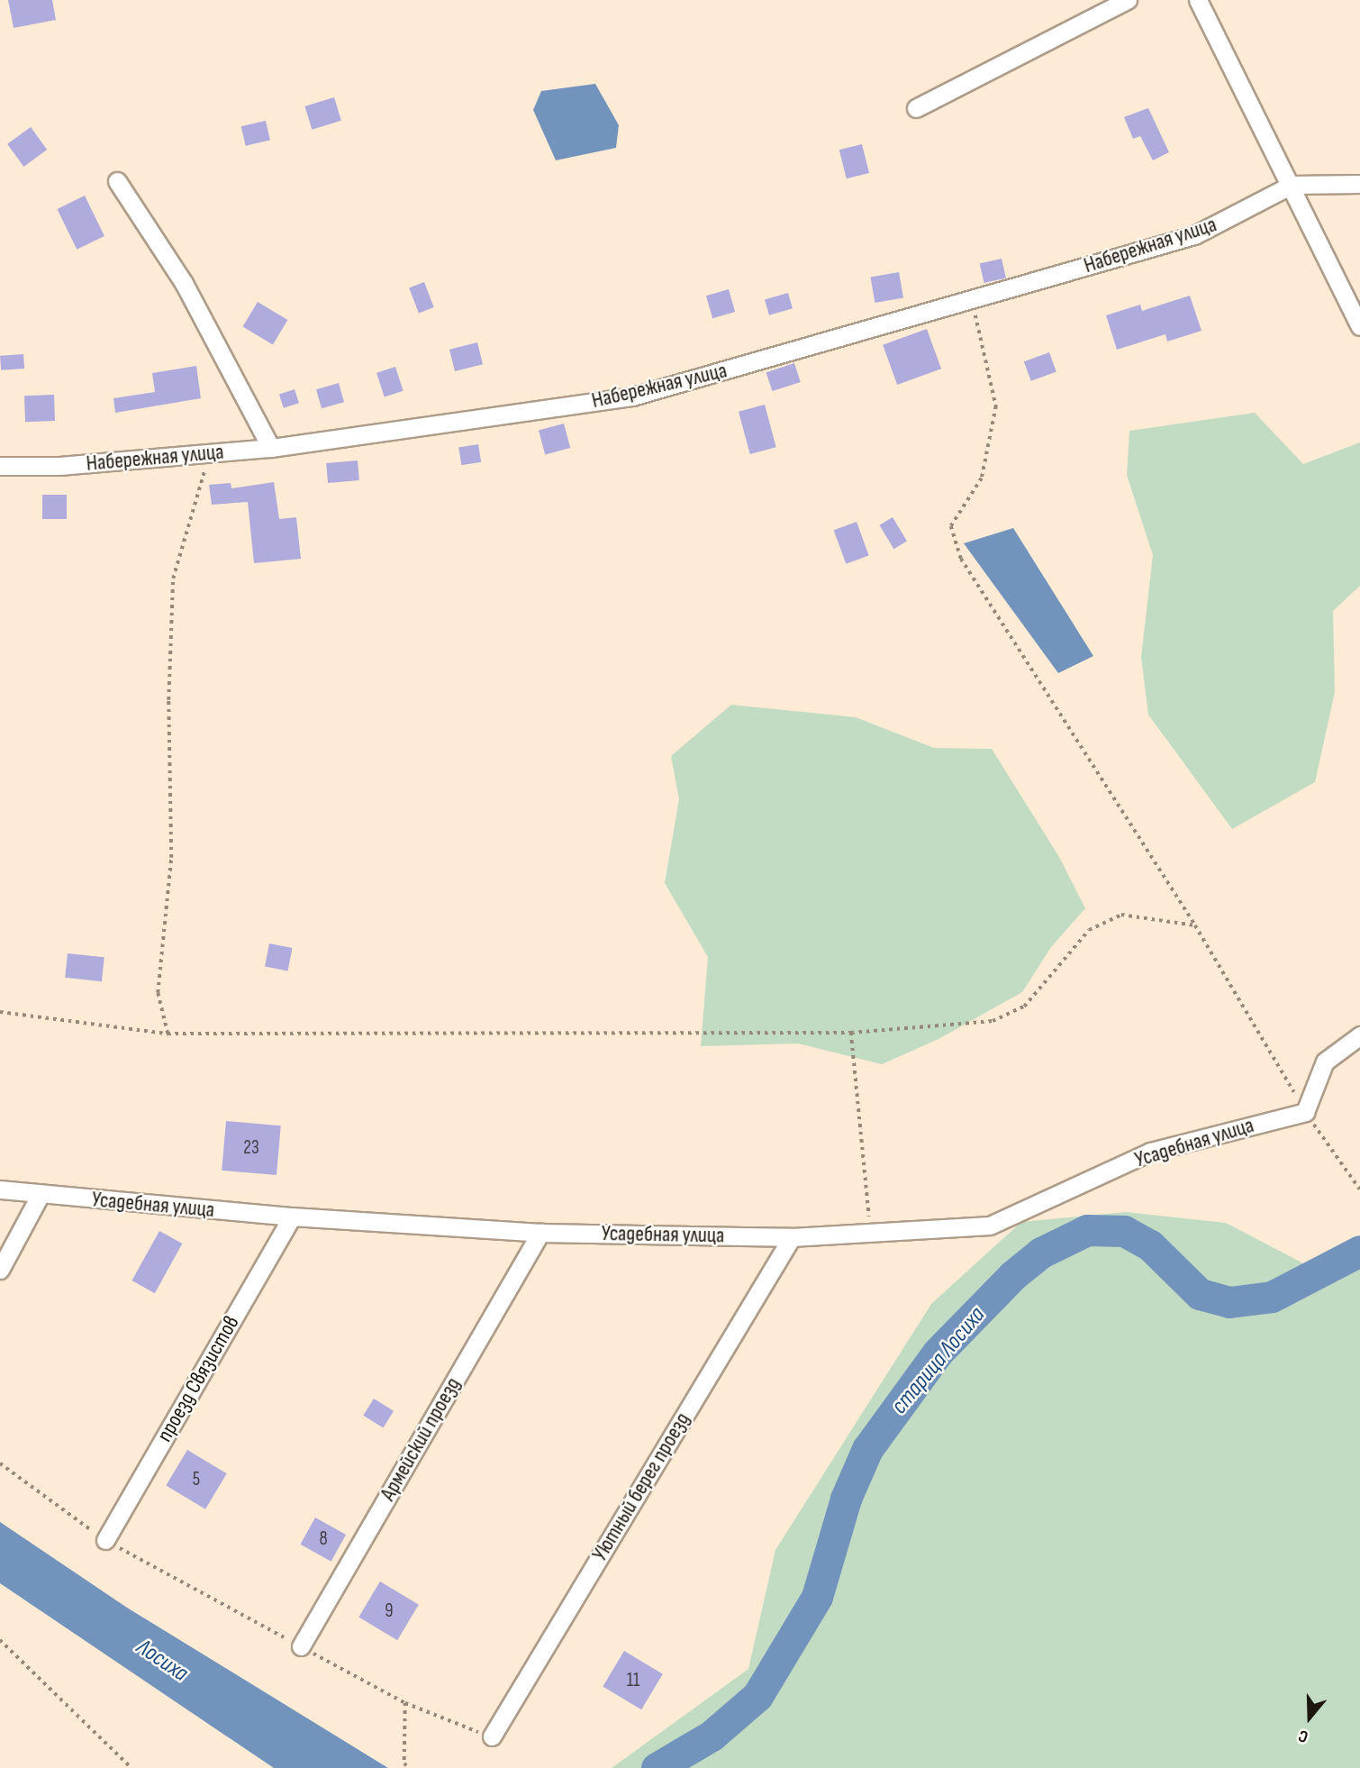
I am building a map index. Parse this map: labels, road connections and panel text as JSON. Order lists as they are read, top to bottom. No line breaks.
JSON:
{"streets":{"street":["Набережная улица","Усадебная улица","проезд Связистов","Армейский проезд","Уютный берег проезд"]},"crossings":[["Усадебная улица","проезд Связистов"],["Усадебная улица","Армейский проезд"],["Усадебная улица","Уютный берег проезд"]],"water":["старица Лосиха","Лосиха"],"house_numbers":["23","5","8","9","11"],"north":"bottom"}
